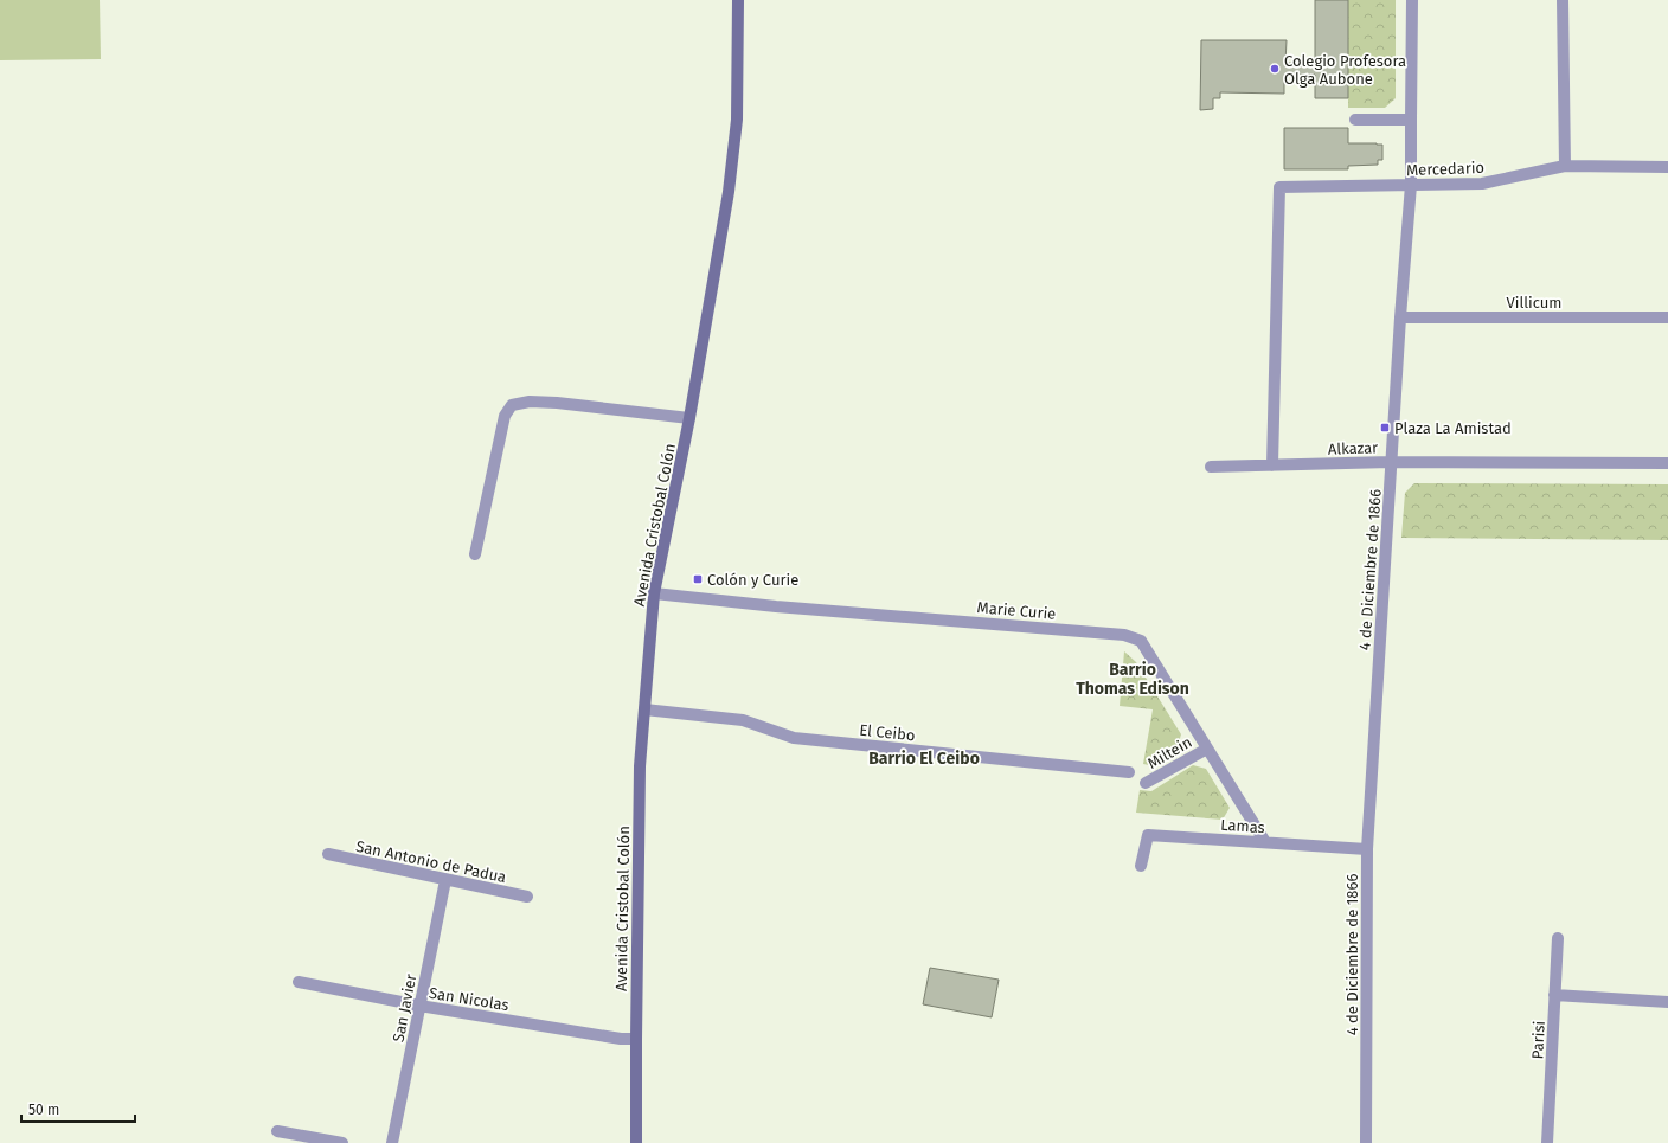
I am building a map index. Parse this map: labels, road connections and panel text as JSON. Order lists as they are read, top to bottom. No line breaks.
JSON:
{"streets":{"main road":["Avenida Cristobal Colón"],"street":["Mercedario","Villicum","Alkazar","4 de Diciembre de 1866","Marie Curie","El Ceibo","Miltein","Lamas","San Antonio de Padua","San Nicolas","San Javier","Parisi"]},"crossings":[["Mercedario","Alkazar"],["Mercedario","4 de Diciembre de 1866"],["Villicum","4 de Diciembre de 1866"],["Alkazar","4 de Diciembre de 1866"],["Avenida Cristobal Colón","Marie Curie"],["Avenida Cristobal Colón","El Ceibo"],["Avenida Cristobal Colón","San Nicolas"],["4 de Diciembre de 1866","Lamas"],["Marie Curie","Miltein"],["Marie Curie","Lamas"],["San Antonio de Padua","San Javier"],["San Nicolas","San Javier"]],"districts":["Barrio Thomas Edison","Barrio El Ceibo"],"places":{"other":["Colegio Profesora Olga Aubone"],"transit":["Plaza La Amistad","Colón y Curie"]},"scale_bar":"50 m"}
